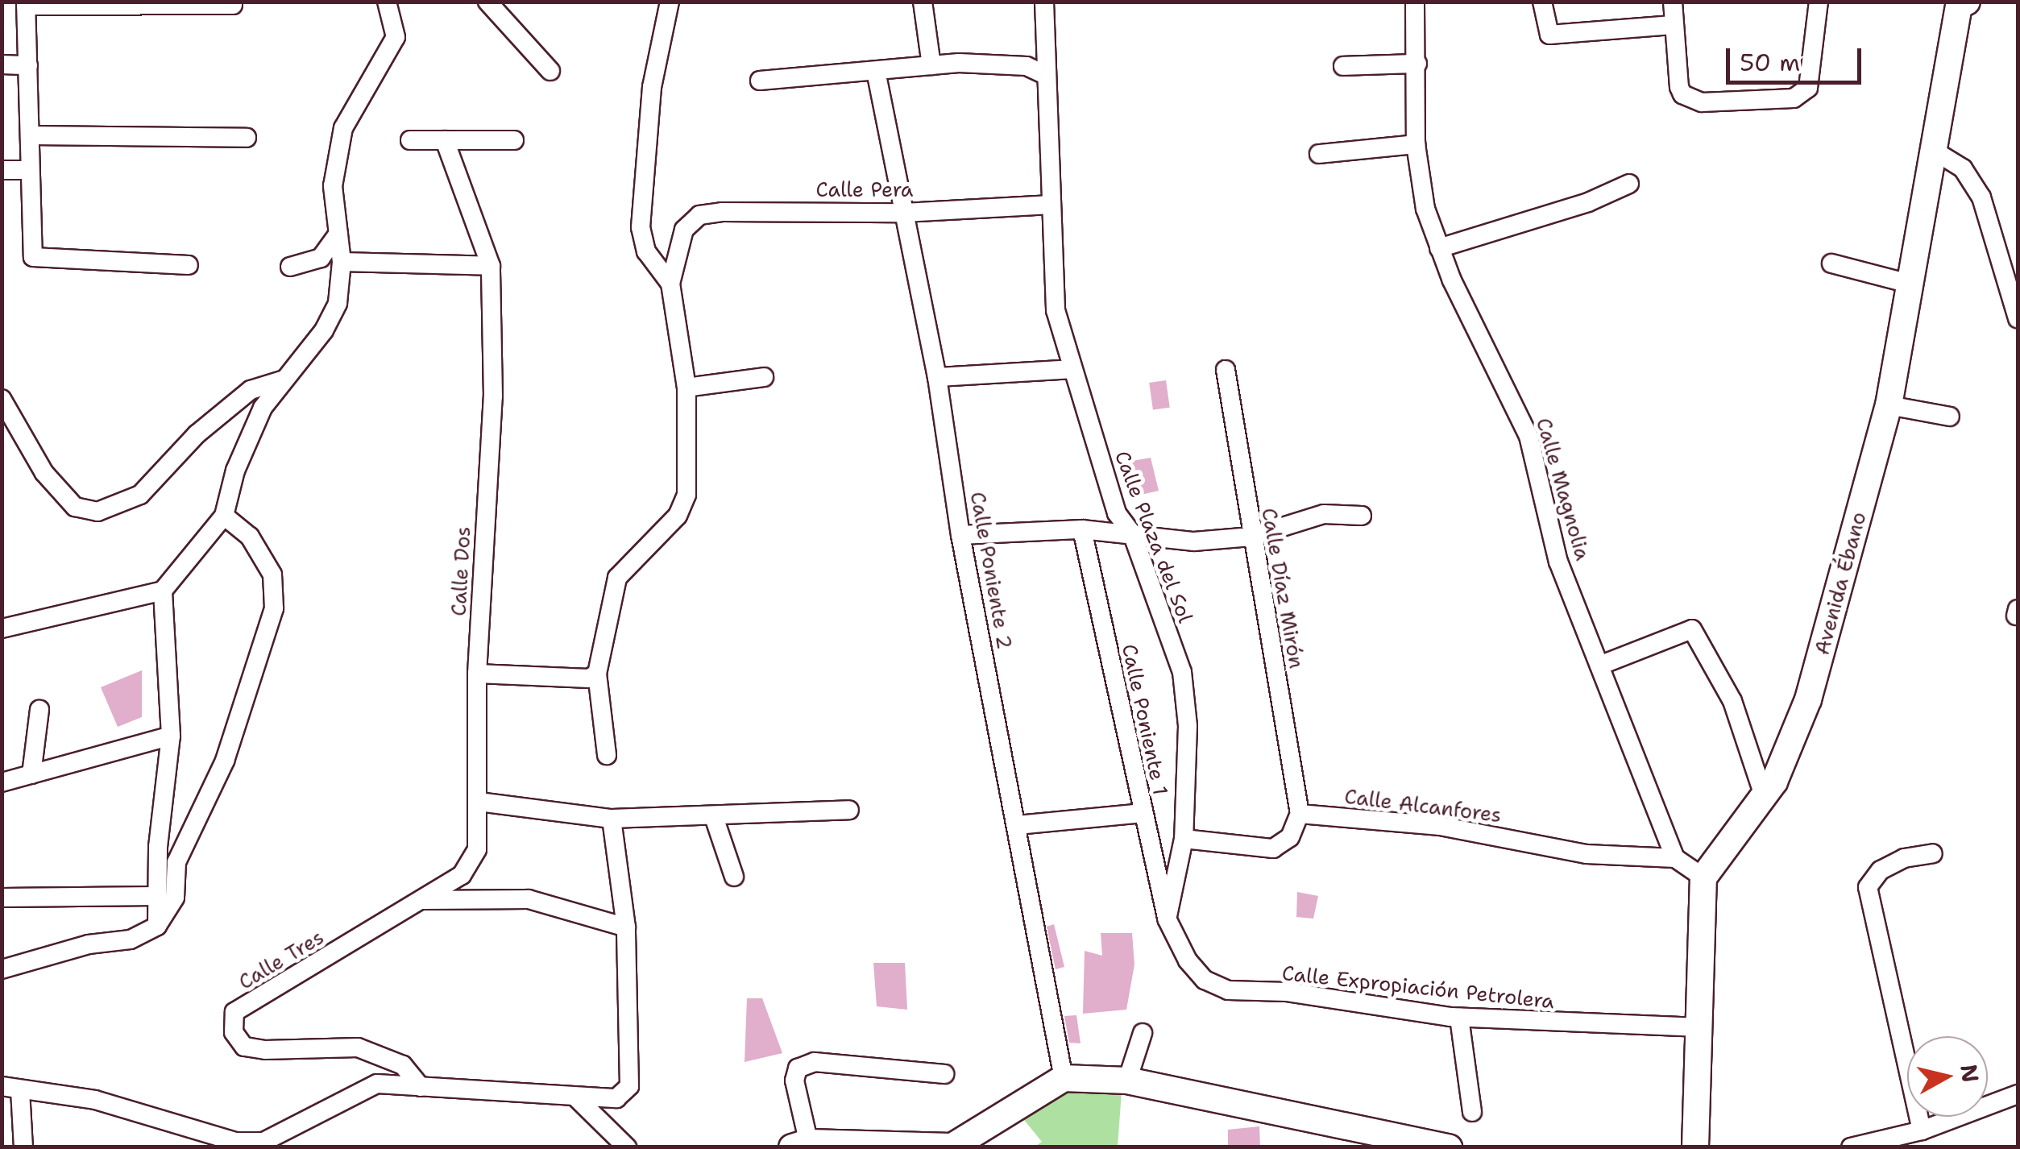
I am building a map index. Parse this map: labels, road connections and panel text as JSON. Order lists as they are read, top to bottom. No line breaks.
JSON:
{"streets":{"street":["Calle Pera","Calle Magnolia","Calle Plaza del Sol","Calle Poniente 2","Calle Dos","Avenida Ébano","Calle Díaz Mirón","Calle Poniente 1","Calle Alcanfores","Calle Tres","Calle Expropiación Petrolera"]},"crossings":[["Calle Pera","Calle Plaza del Sol"],["Calle Pera","Calle Poniente 2"],["Calle Magnolia","Calle Alcanfores"],["Calle Plaza del Sol","Calle Poniente 1"],["Calle Plaza del Sol","Calle Expropiación Petrolera"],["Calle Dos","Calle Tres"],["Calle Díaz Mirón","Calle Alcanfores"],["Calle Poniente 1","Calle Expropiación Petrolera"]],"scale_bar":"50 m","north":"right"}
